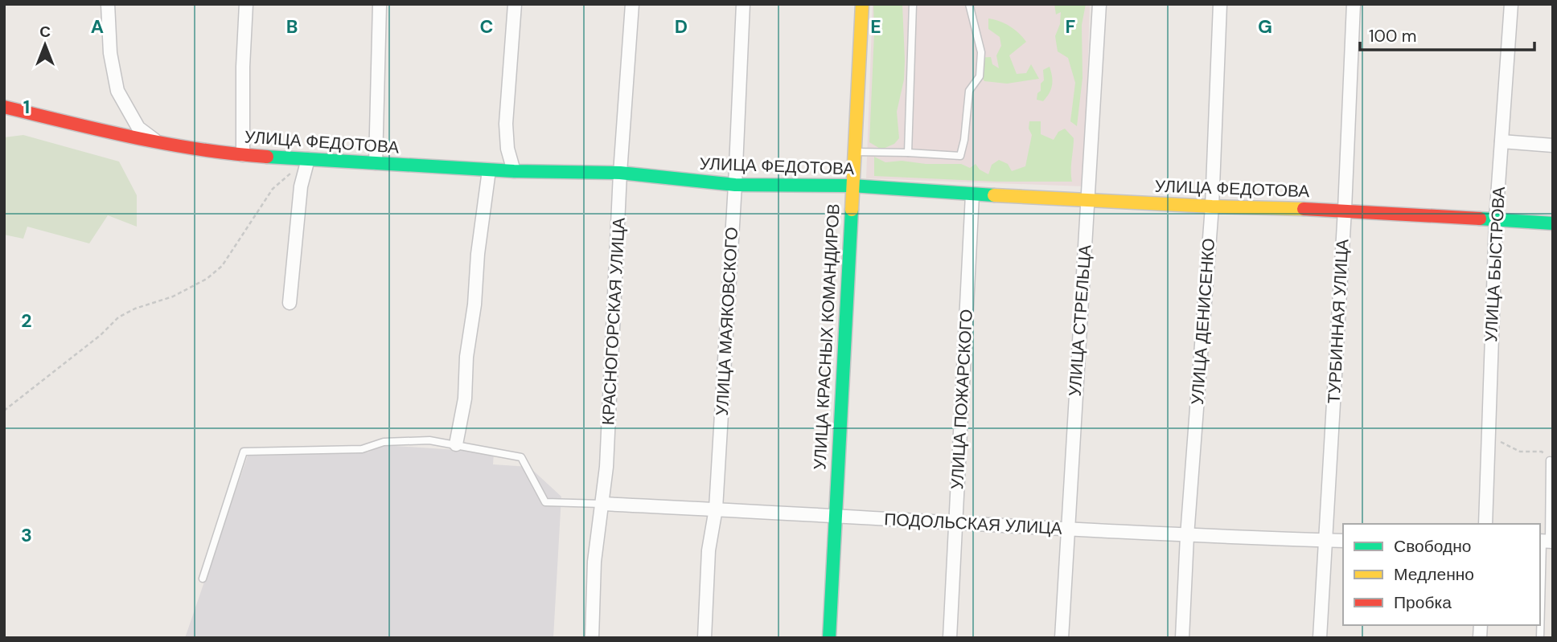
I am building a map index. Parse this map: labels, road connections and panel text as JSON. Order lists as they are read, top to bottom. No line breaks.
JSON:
{"streets":{"street":["УЛИЦА ФЕДОТОВА","УЛИЦА БЫСТРОВА","УЛИЦА СТРЕЛЬЦА","КРАСНОГОРСКАЯ УЛИЦА","УЛИЦА МАЯКОВСКОГО","УЛИЦА ДЕНИСЕНКО","ТУРБИННАЯ УЛИЦА","УЛИЦА КРАСНЫХ КОМАНДИРОВ","УЛИЦА ПОЖАРСКОГО","ПОДОЛЬСКАЯ УЛИЦА"]},"crossings":[["УЛИЦА ФЕДОТОВА","УЛИЦА БЫСТРОВА"],["УЛИЦА ФЕДОТОВА","УЛИЦА СТРЕЛЬЦА"],["УЛИЦА ФЕДОТОВА","КРАСНОГОРСКАЯ УЛИЦА"],["УЛИЦА ФЕДОТОВА","УЛИЦА МАЯКОВСКОГО"],["УЛИЦА ФЕДОТОВА","УЛИЦА ДЕНИСЕНКО"],["УЛИЦА ФЕДОТОВА","ТУРБИННАЯ УЛИЦА"],["УЛИЦА ФЕДОТОВА","УЛИЦА КРАСНЫХ КОМАНДИРОВ"],["УЛИЦА ФЕДОТОВА","УЛИЦА ПОЖАРСКОГО"],["УЛИЦА СТРЕЛЬЦА","ПОДОЛЬСКАЯ УЛИЦА"],["КРАСНОГОРСКАЯ УЛИЦА","ПОДОЛЬСКАЯ УЛИЦА"],["УЛИЦА МАЯКОВСКОГО","ПОДОЛЬСКАЯ УЛИЦА"],["УЛИЦА ДЕНИСЕНКО","ПОДОЛЬСКАЯ УЛИЦА"],["ТУРБИННАЯ УЛИЦА","ПОДОЛЬСКАЯ УЛИЦА"],["УЛИЦА КРАСНЫХ КОМАНДИРОВ","ПОДОЛЬСКАЯ УЛИЦА"],["УЛИЦА ПОЖАРСКОГО","ПОДОЛЬСКАЯ УЛИЦА"]],"legend":["Свободно","Медленно","Пробка"],"scale_bar":"100 m","north":"top","grid":{"columns":["A","B","C","D","E","F","G"],"rows":["1","2","3"]}}
